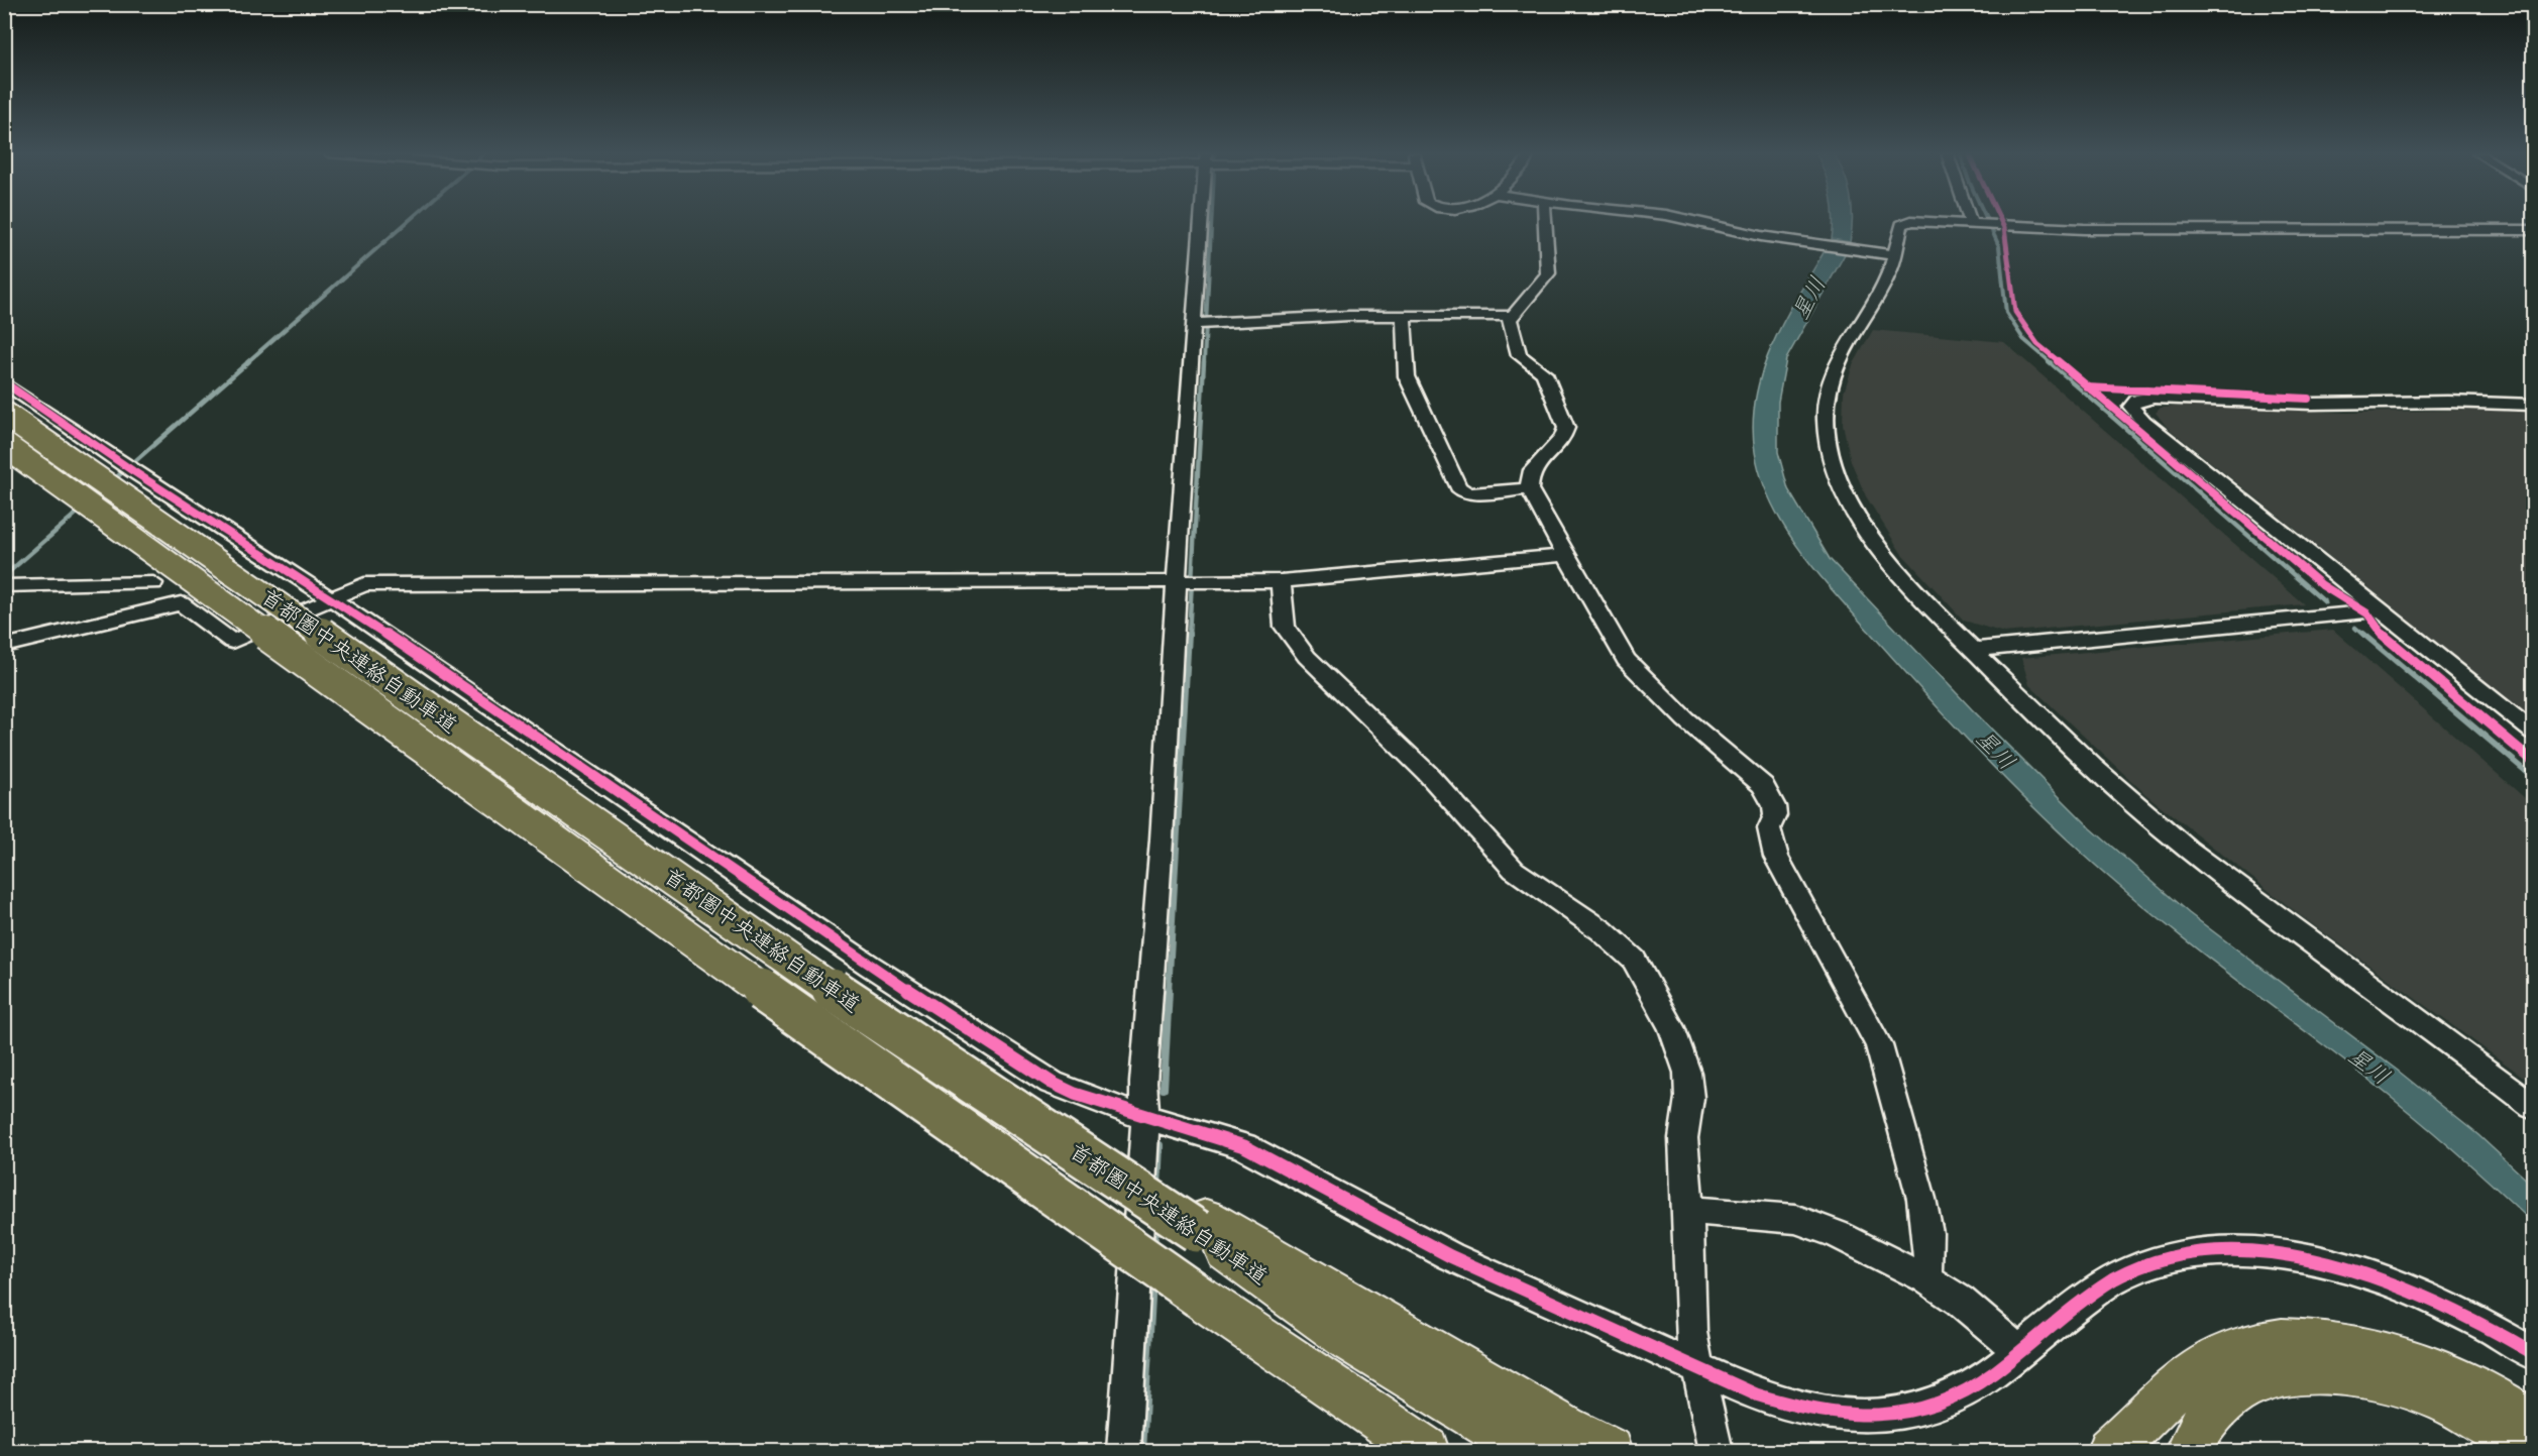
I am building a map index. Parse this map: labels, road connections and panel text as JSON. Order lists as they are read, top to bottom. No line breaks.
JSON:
{"streets":{"highway":["首都圏中央連絡自動車道"]},"water":["星川"]}
